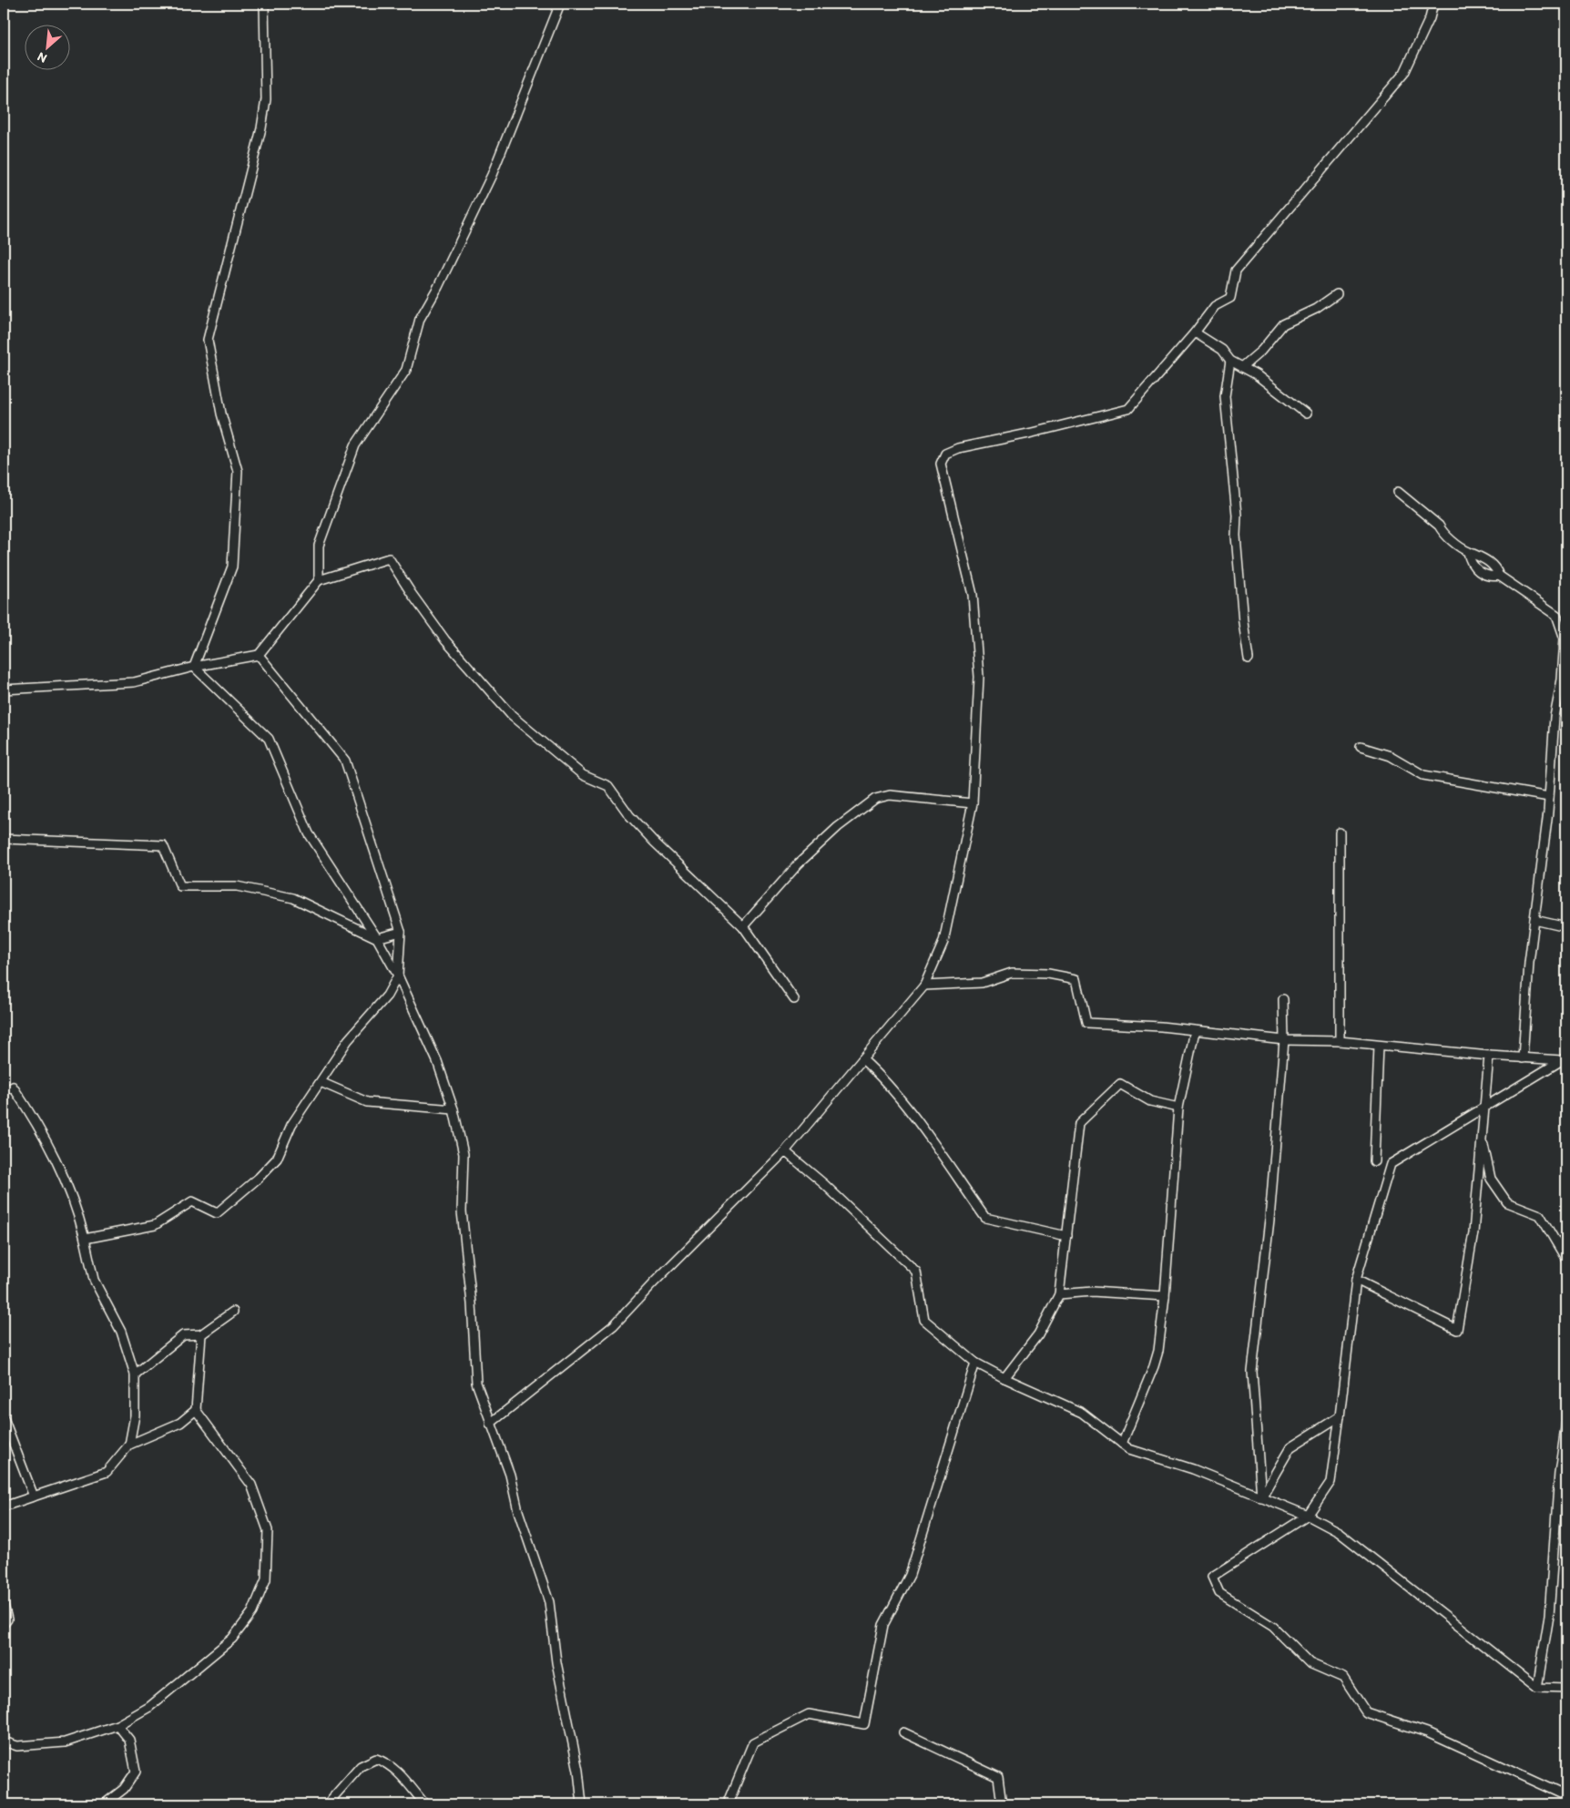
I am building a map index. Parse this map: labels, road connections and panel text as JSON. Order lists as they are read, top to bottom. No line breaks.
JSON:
{"north":"bottom left"}
